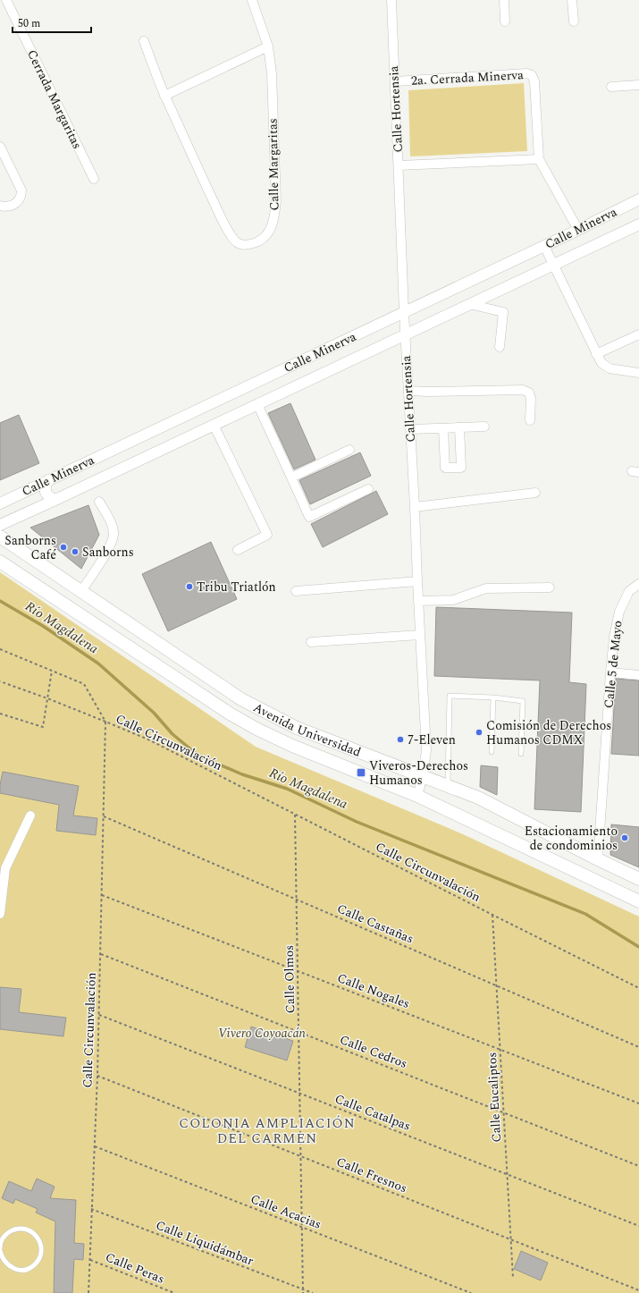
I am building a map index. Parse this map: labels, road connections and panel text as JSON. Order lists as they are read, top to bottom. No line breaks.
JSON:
{"streets":{"main road":["Avenida Universidad"],"street":["2a. Cerrada Minerva","Cerrada Margaritas","Calle Hortensia","Calle Margaritas","Calle Minerva","Calle 5 de Mayo"],"path":["Calle Circunvalación","Calle Castañas","Calle Olmos","Calle Nogales","Calle Cedros","Calle Eucaliptos","Calle Catalpas","Calle Fresnos","Calle Acacias","Calle Liquidámbar","Calle Peras"]},"crossings":[["2a. Cerrada Minerva","Calle Hortensia"],["2a. Cerrada Minerva","Calle Minerva"],["Calle Hortensia","Calle Minerva"],["Calle Hortensia","Avenida Universidad"],["Calle 5 de Mayo","Avenida Universidad"],["Calle Circunvalación","Calle Castañas"],["Calle Circunvalación","Calle Olmos"],["Calle Circunvalación","Calle Nogales"],["Calle Circunvalación","Calle Cedros"],["Calle Circunvalación","Calle Eucaliptos"],["Calle Circunvalación","Calle Catalpas"],["Calle Circunvalación","Calle Fresnos"],["Calle Circunvalación","Calle Acacias"],["Calle Circunvalación","Calle Liquidámbar"],["Calle Circunvalación","Calle Peras"],["Calle Castañas","Calle Olmos"],["Calle Castañas","Calle Eucaliptos"],["Calle Olmos","Calle Nogales"],["Calle Olmos","Calle Cedros"],["Calle Olmos","Calle Catalpas"],["Calle Olmos","Calle Fresnos"],["Calle Olmos","Calle Acacias"],["Calle Olmos","Calle Liquidámbar"],["Calle Nogales","Calle Eucaliptos"],["Calle Cedros","Calle Eucaliptos"],["Calle Eucaliptos","Calle Catalpas"],["Calle Eucaliptos","Calle Fresnos"]],"districts":["COLONIA AMPLIACIÓN DEL CARMEN"],"water":["Río Magdalena"],"parks":["Vivero Coyoacán"],"places":{"other":["Sanborns Café","Sanborns","Tribu Triatlón","Comisión de Derechos Humanos CDMX","7-Eleven","Estacionamiento de condominios"],"transit":["Viveros-Derechos Humanos"]},"scale_bar":"50 m"}
